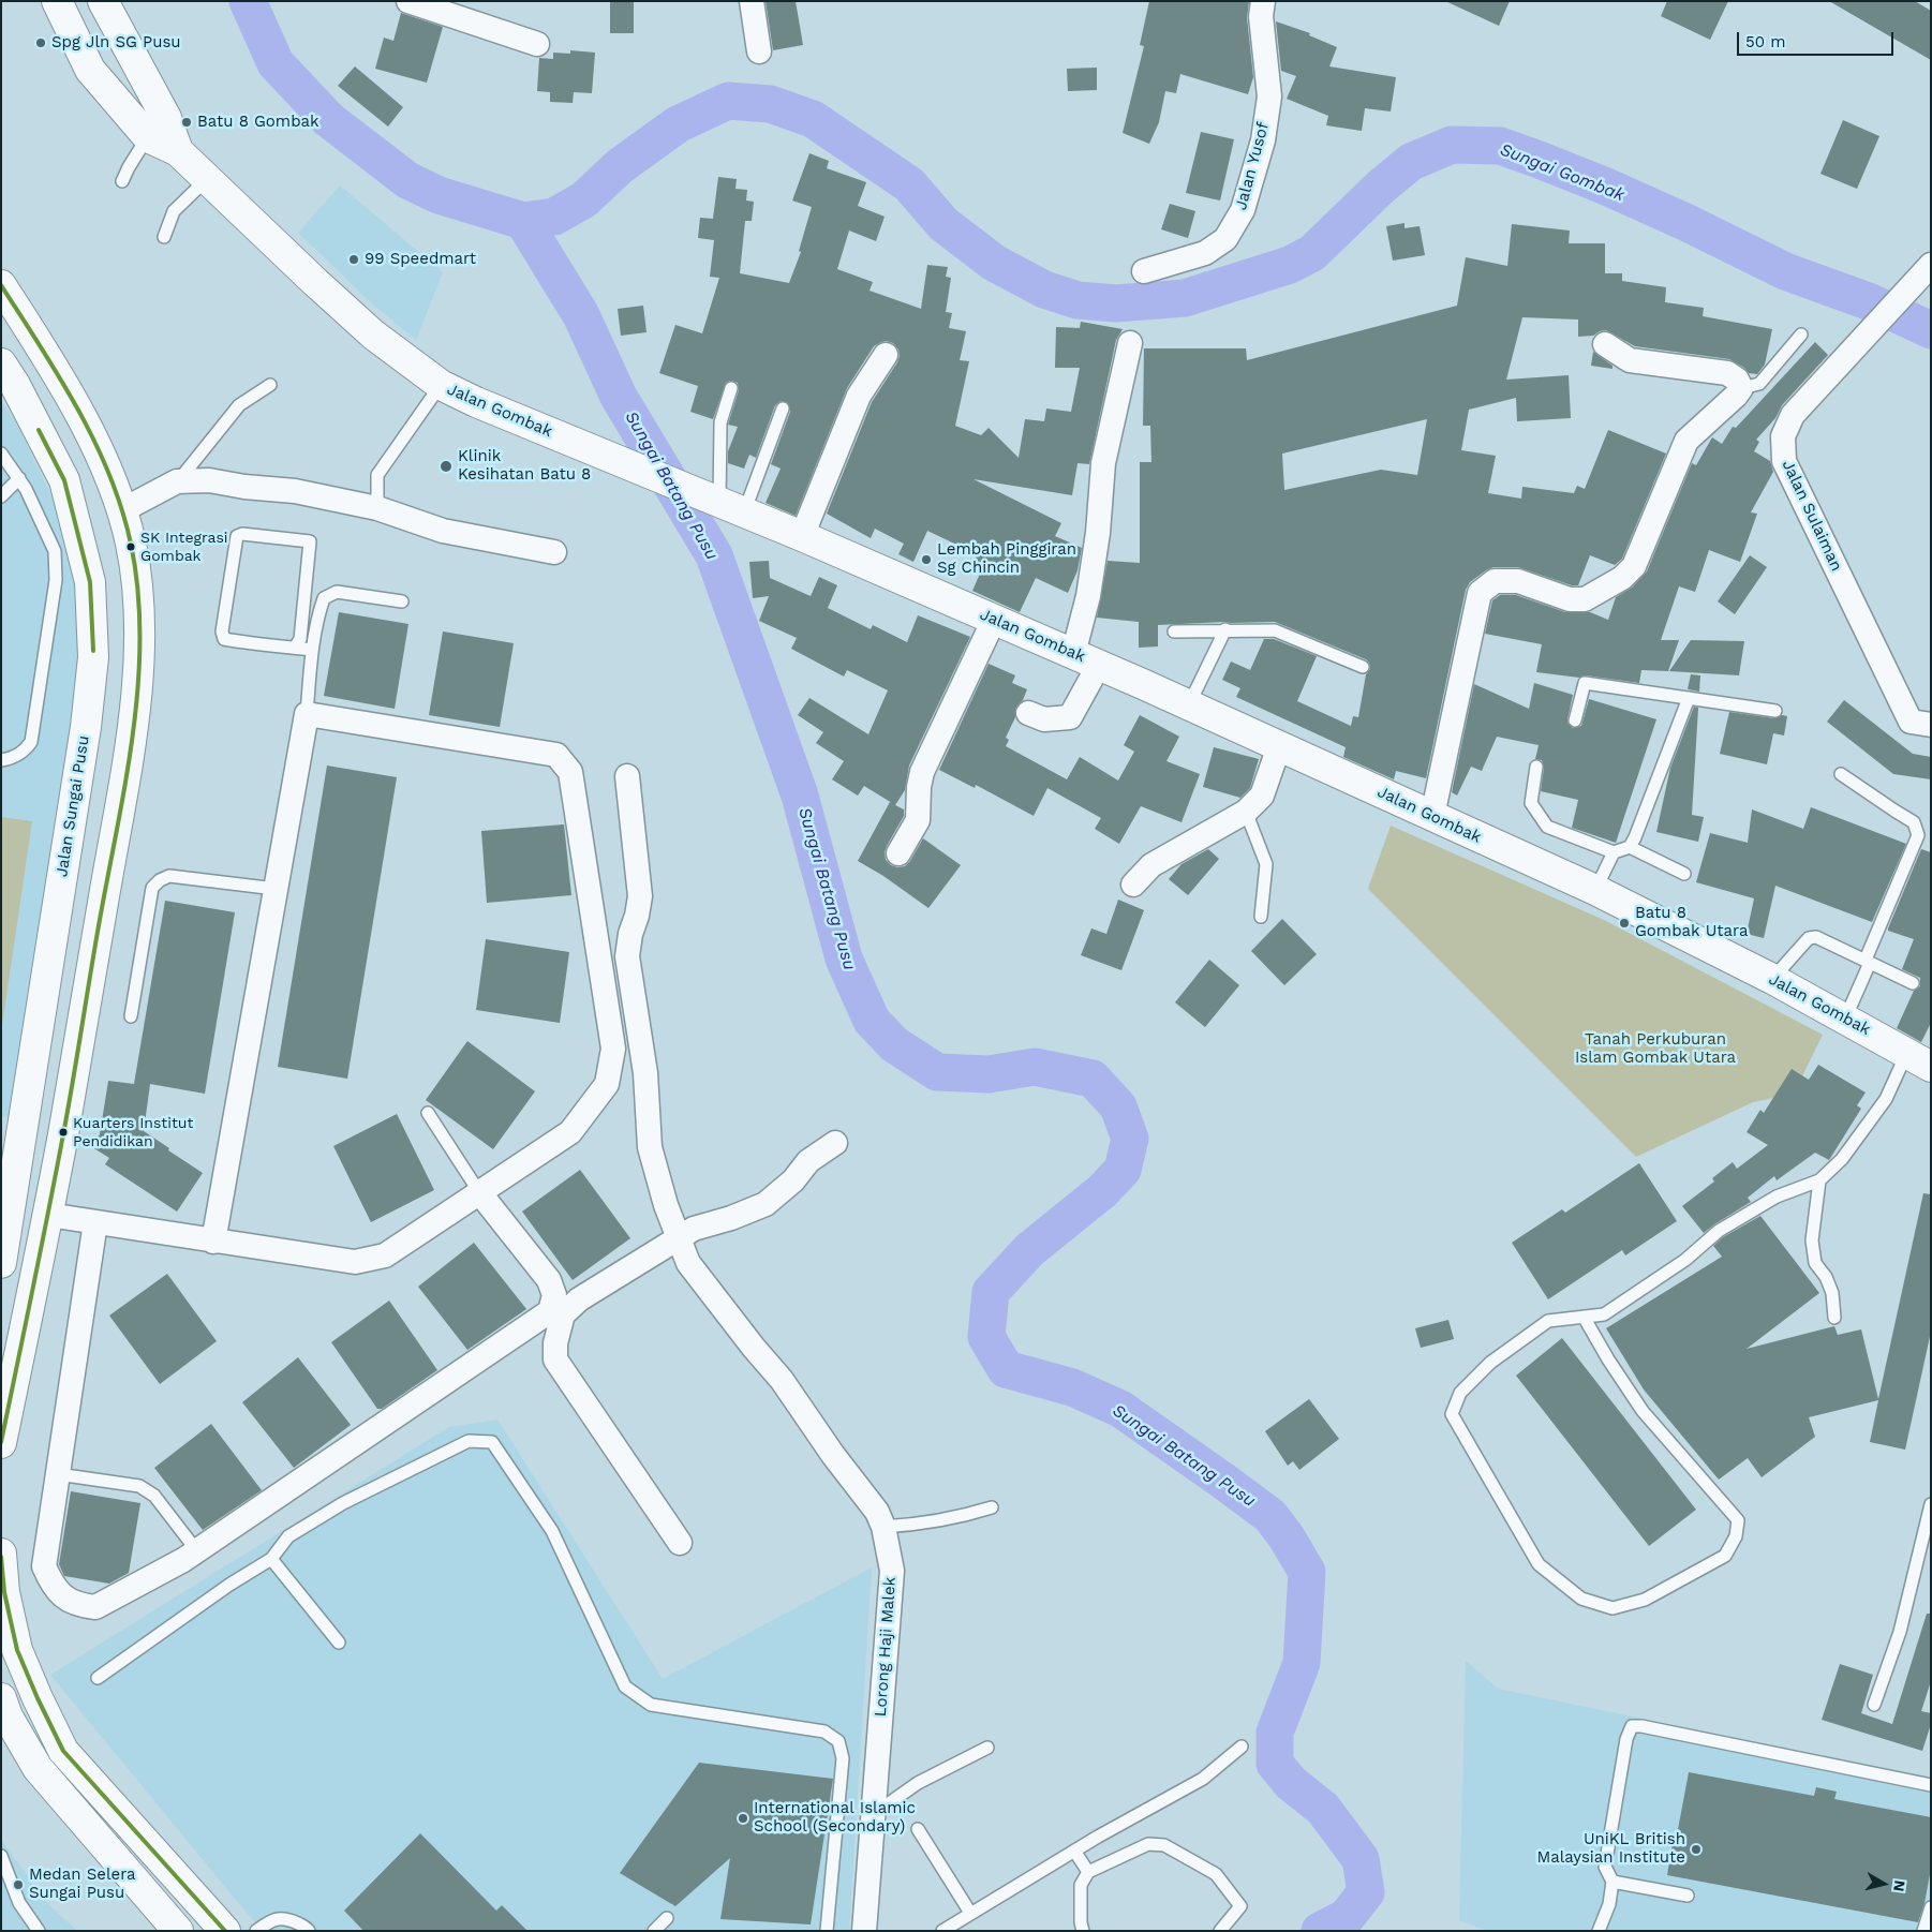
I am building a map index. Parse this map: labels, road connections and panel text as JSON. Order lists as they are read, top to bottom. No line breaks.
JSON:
{"streets":{"main road":["Jalan Gombak","Jalan Sungai Pusu"],"street":["Jalan Yusof","Jalan Sulaiman","Lorong Haji Malek"]},"water":["Sungai Gombak","Sungai Batang Pusu"],"parks":["Tanah Perkuburan Islam Gombak Utara"],"places":["Spg Jln SG Pusu","Batu 8 Gombak","99 Speedmart","Klinik Kesihatan Batu 8","SK Integrasi Gombak","Lembah Pinggiran Sg Chincin","Batu 8 Gombak Utara","Kuarters Institut Pendidikan","International Islamic School (Secondary)","UniKL British Malaysian Institute","Medan Selera Sungai Pusu"],"scale_bar":"50 m","north":"right"}
